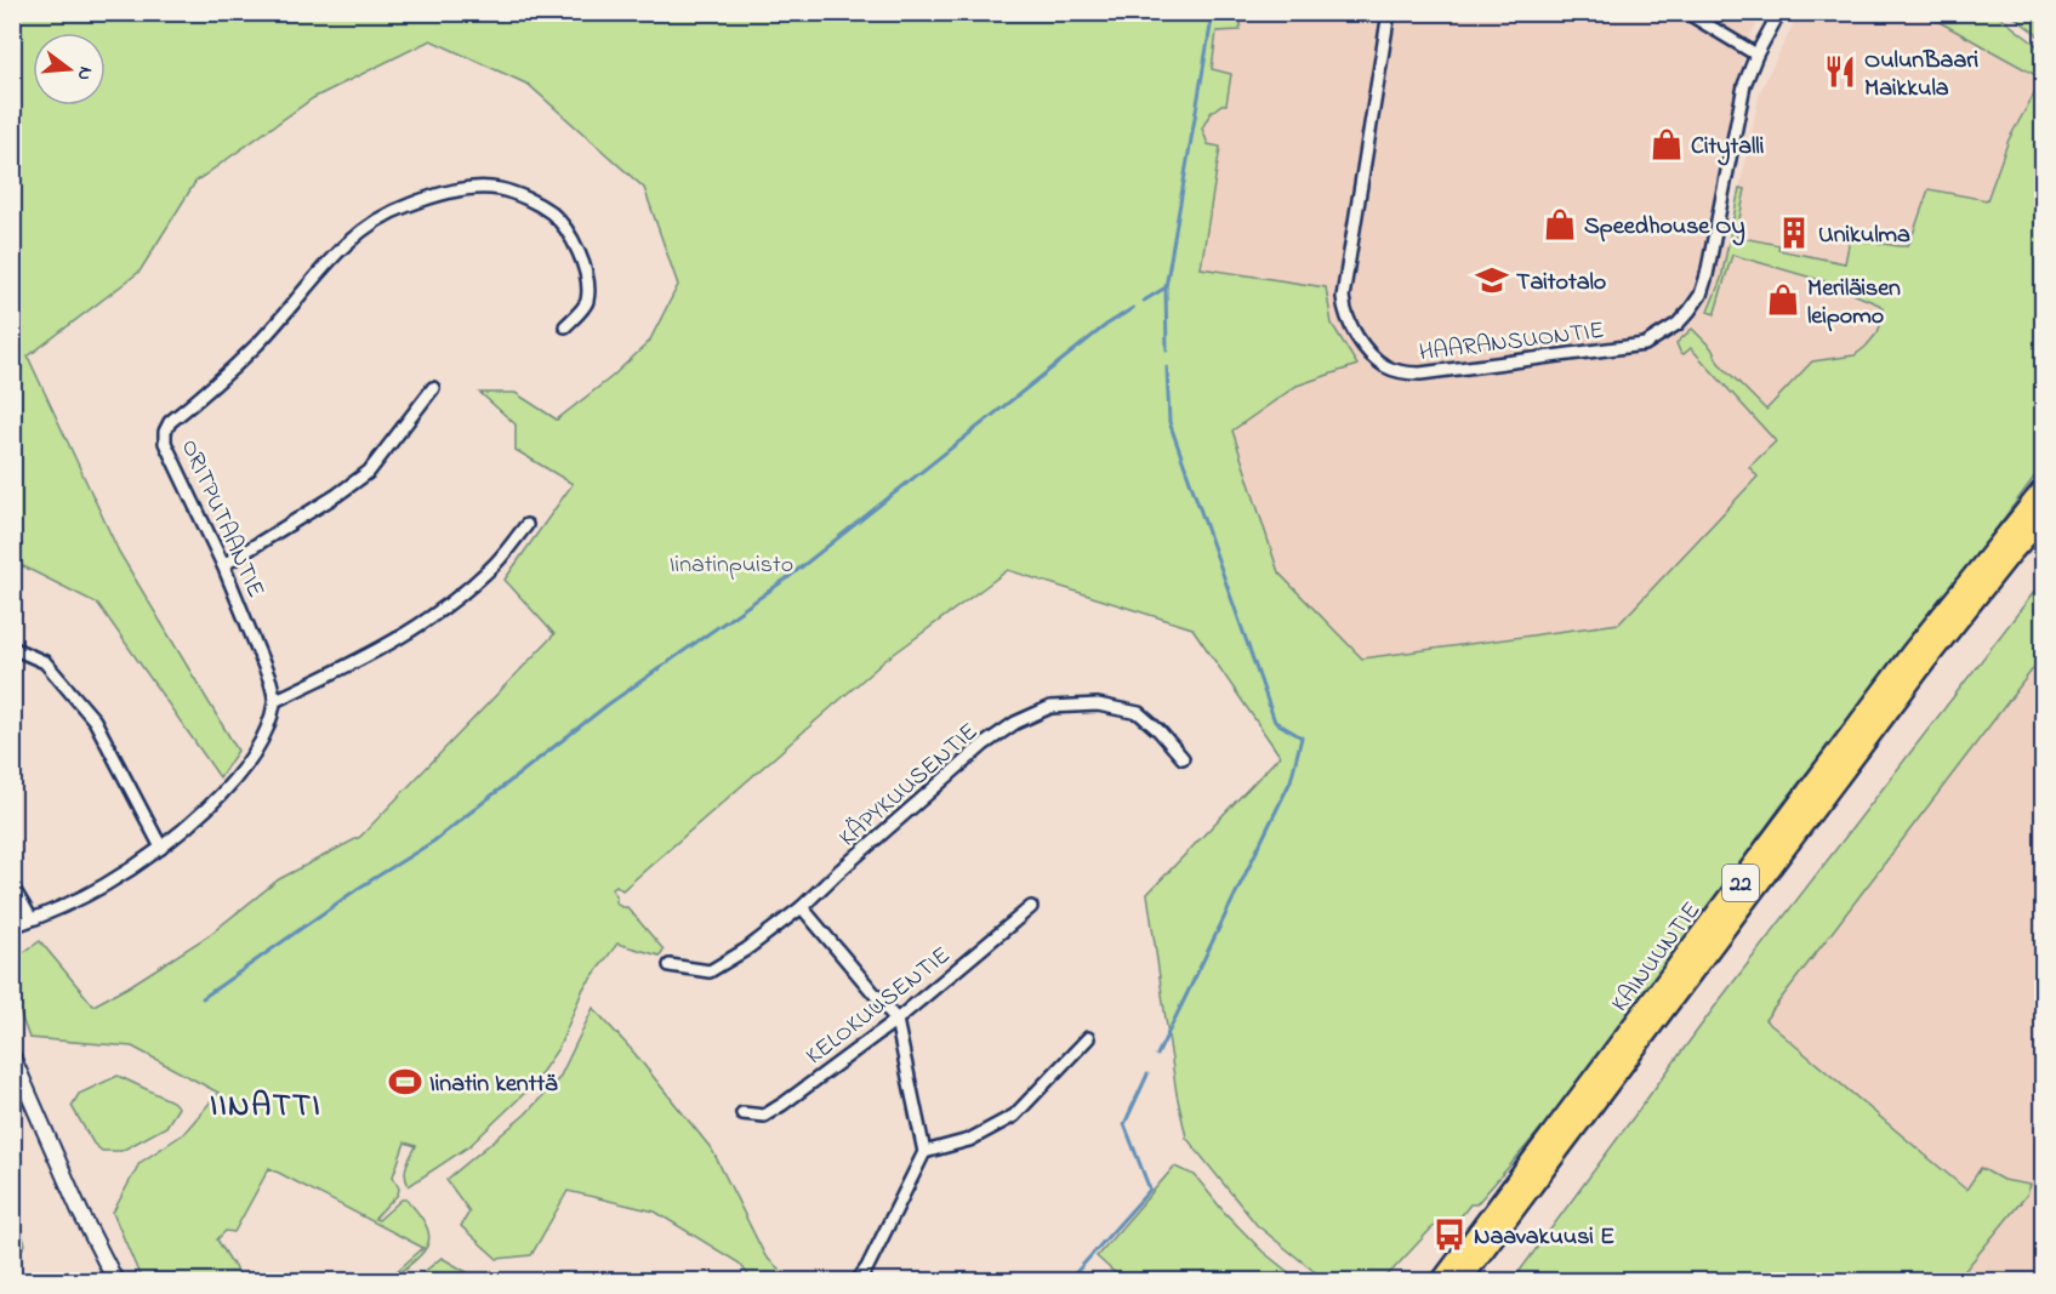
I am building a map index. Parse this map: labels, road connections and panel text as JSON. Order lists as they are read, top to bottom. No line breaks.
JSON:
{"streets":{"highway":["22","KAINUUNTIE"],"street":["HAARANSUONTIE","ORITPUTAANTIE","KÄPYKUUSENTIE","KELOKUUSENTIE"]},"districts":["IINATTI"],"parks":["Iinatinpuisto"],"places":{"restaurant":["OulunBaari Maikkula"],"shop":["Citytalli","Speedhouse Oy","Meriläisen leipomo"],"building":["Unikulma"],"school or university":["Taitotalo"],"sports":["Iinatin kenttä"],"bus stop":["Naavakuusi E"]},"north":"right"}
